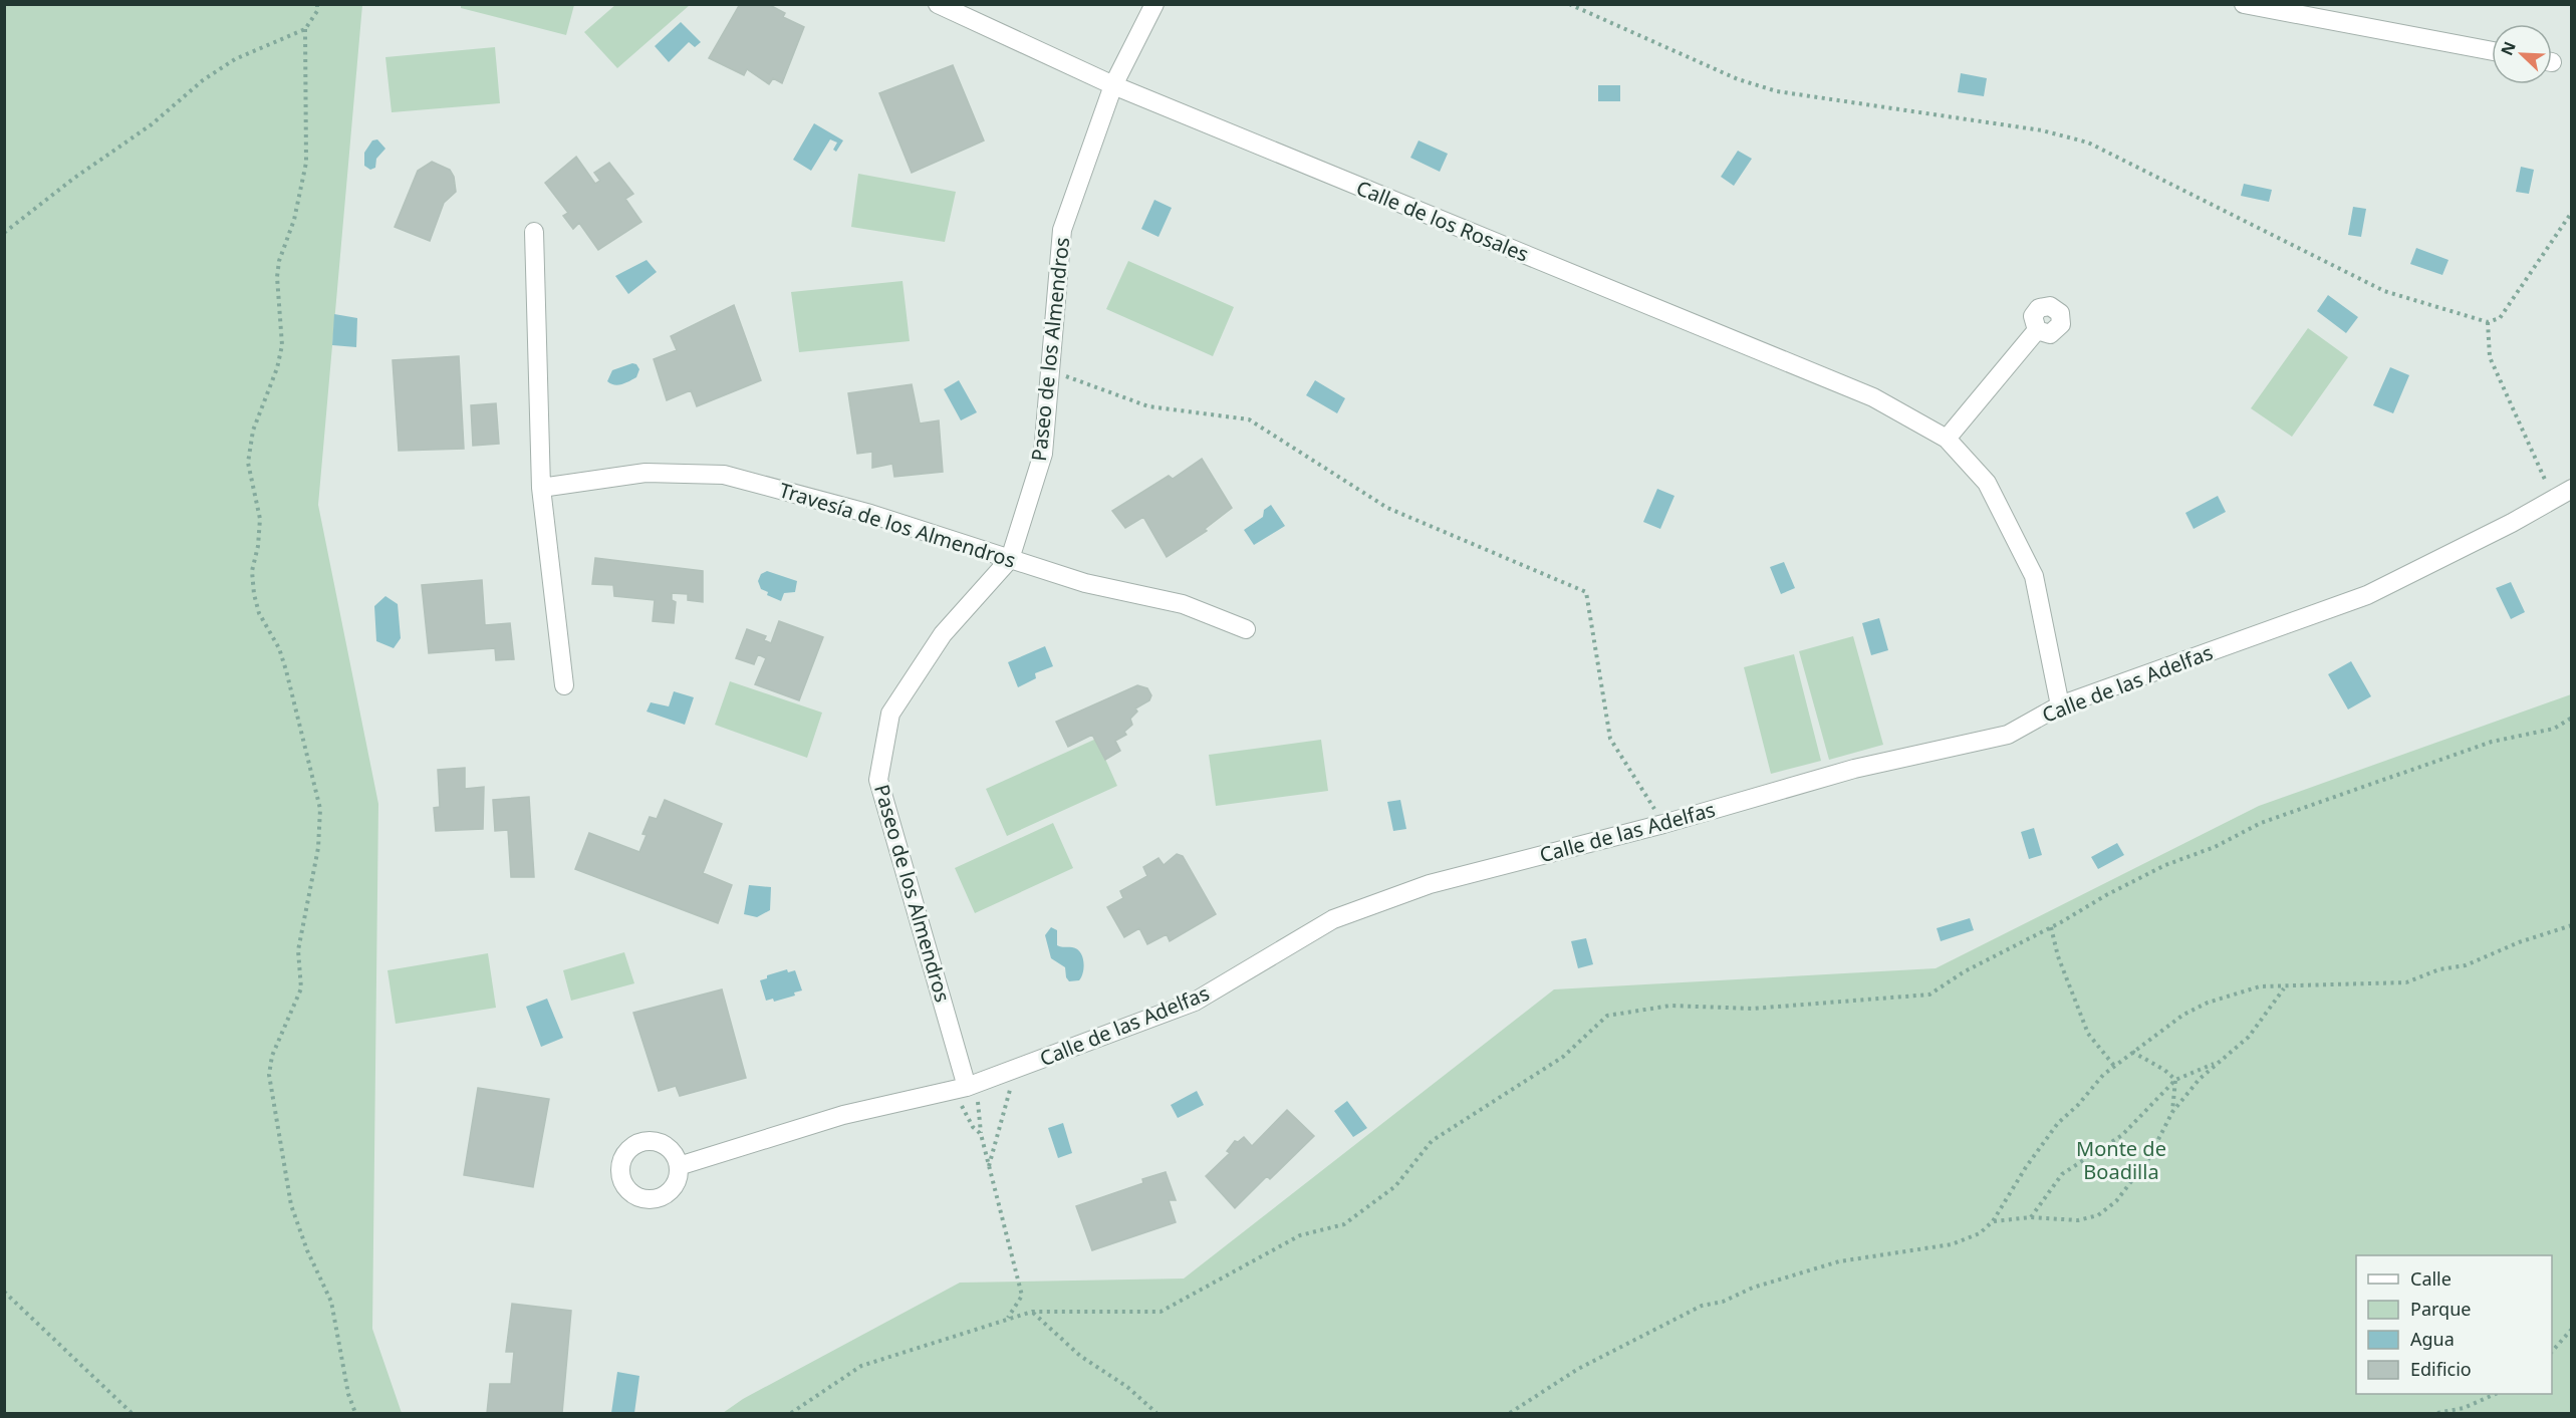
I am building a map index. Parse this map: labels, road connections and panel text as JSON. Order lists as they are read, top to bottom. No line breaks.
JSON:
{"streets":{"street":["Calle de los Rosales","Paseo de los Almendros","Travesía de los Almendros","Calle de las Adelfas"]},"crossings":[["Calle de los Rosales","Paseo de los Almendros"],["Calle de los Rosales","Calle de las Adelfas"],["Paseo de los Almendros","Travesía de los Almendros"],["Paseo de los Almendros","Calle de las Adelfas"]],"parks":["Monte de Boadilla"],"legend":["Calle","Parque","Agua","Edificio"],"north":"top left"}
